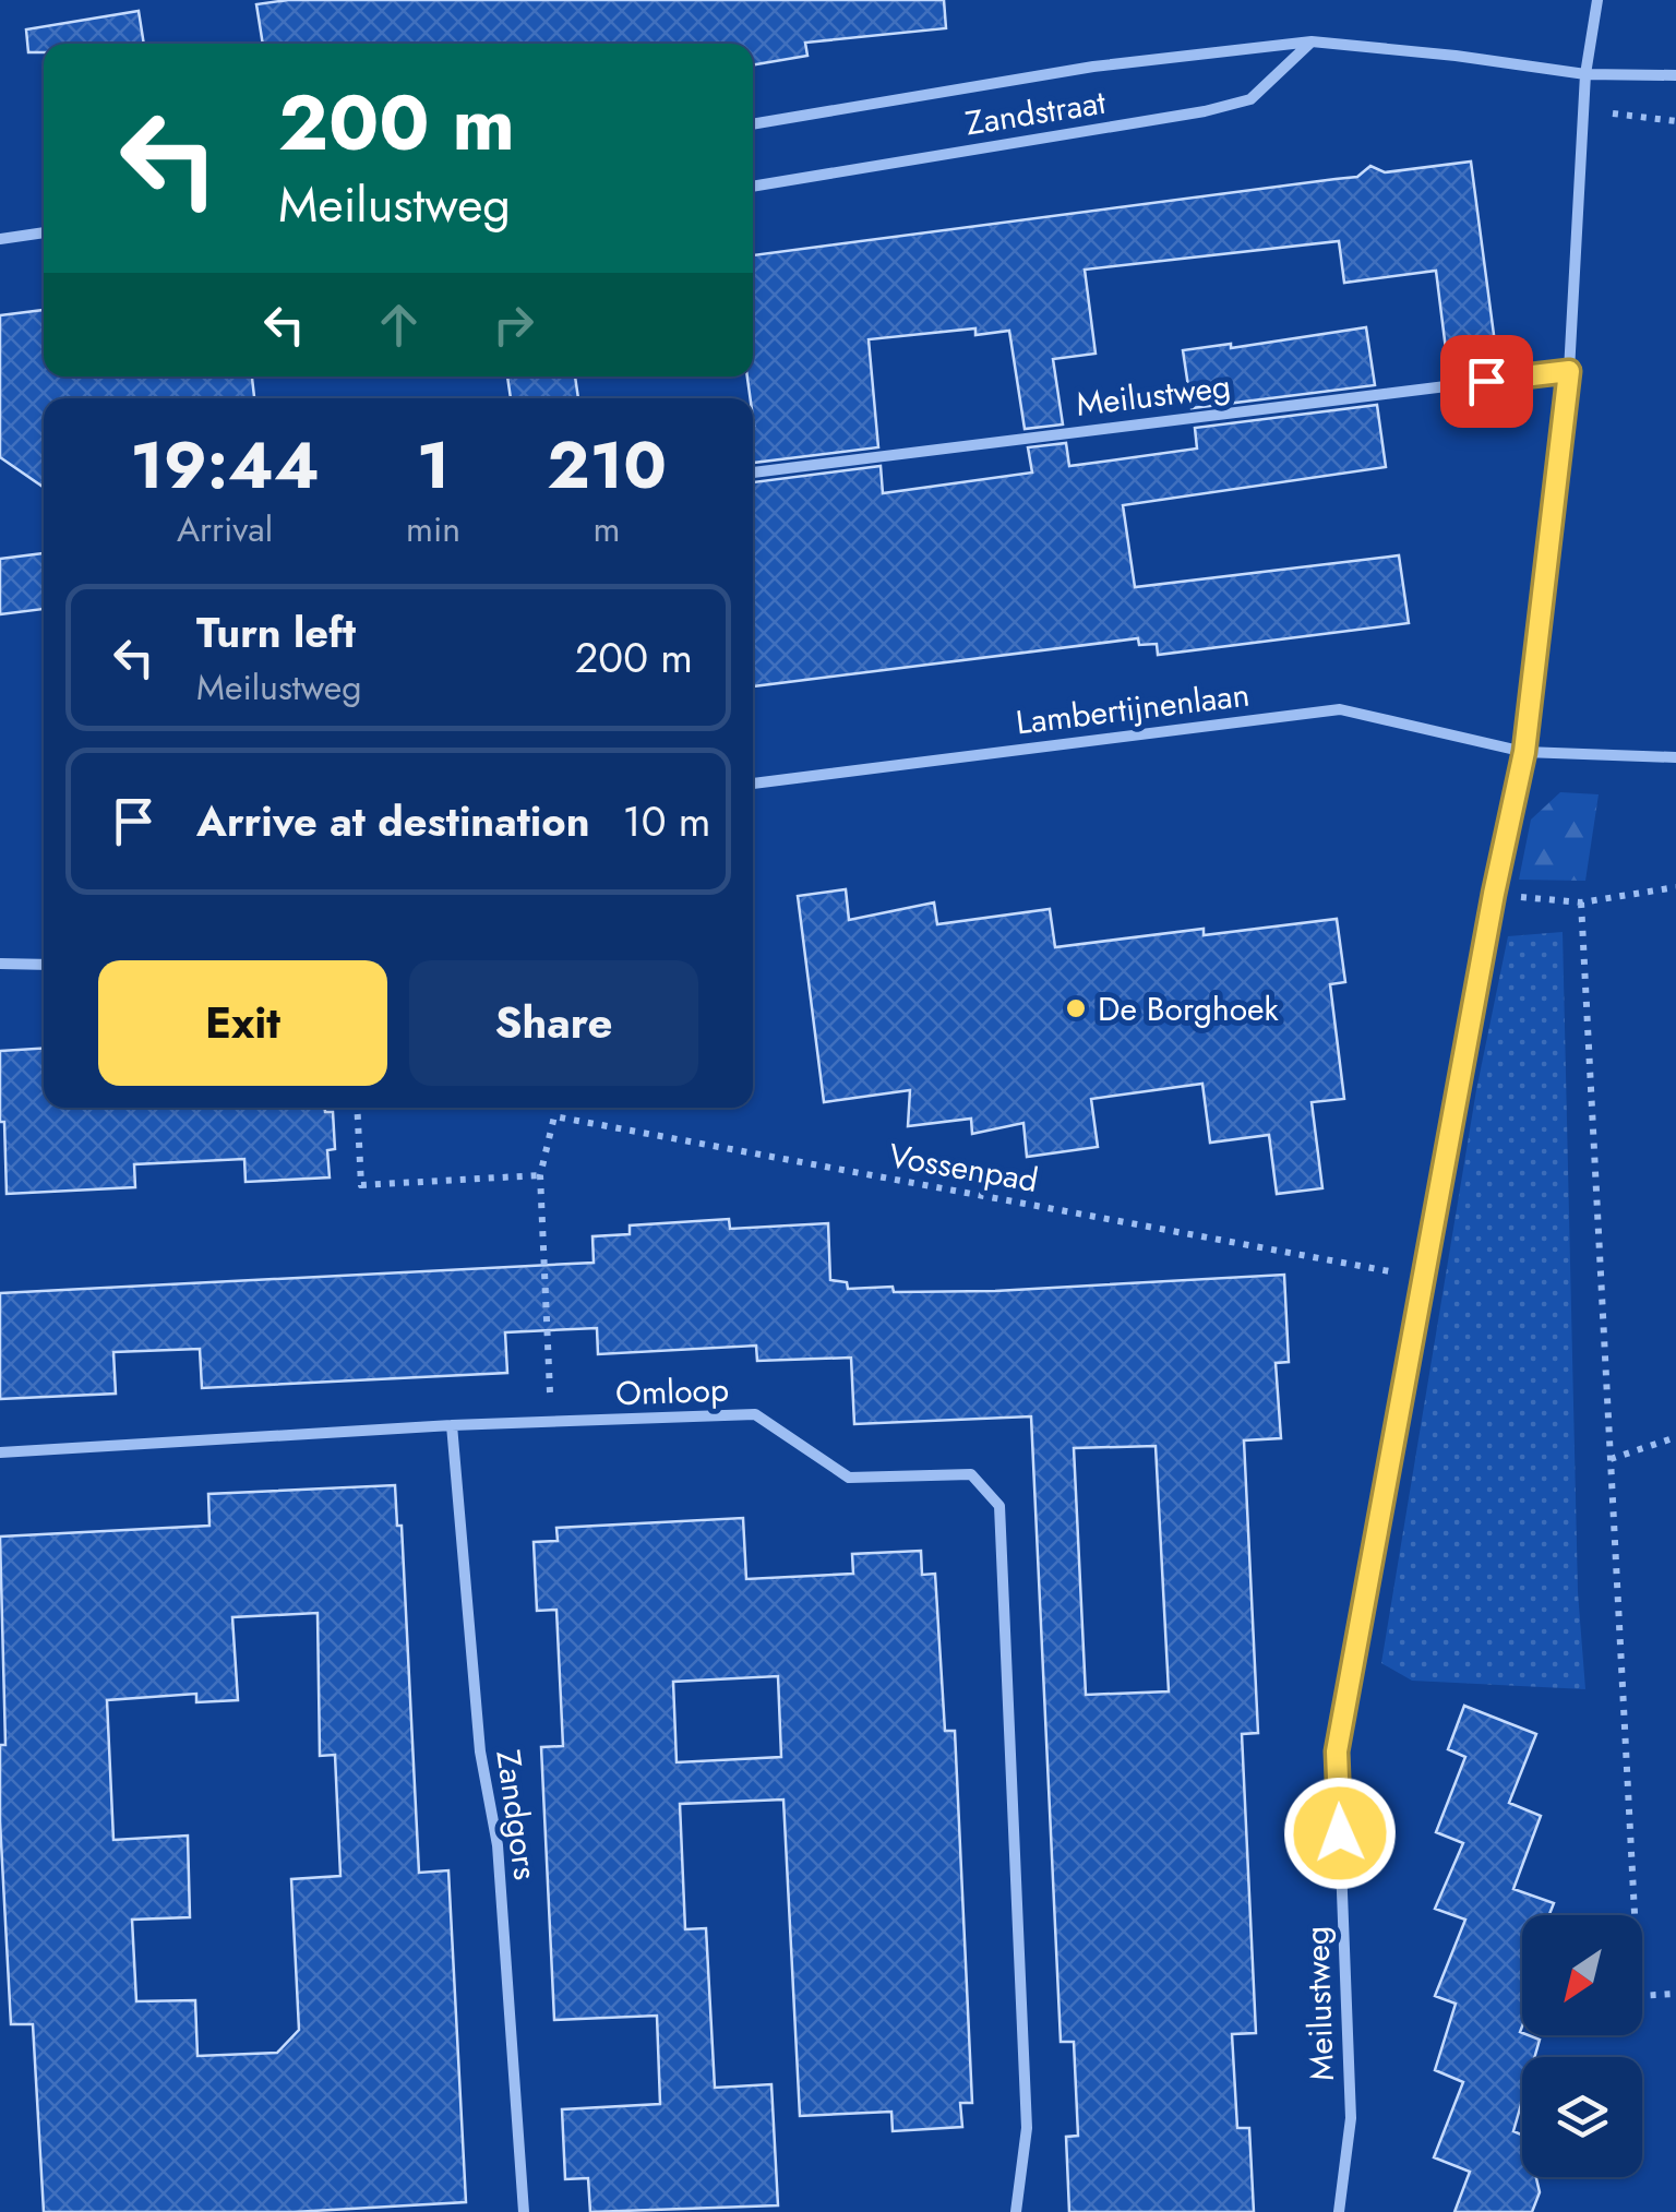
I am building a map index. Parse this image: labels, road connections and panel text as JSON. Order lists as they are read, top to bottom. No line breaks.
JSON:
{"streets":{"street":["Zandstraat","Meilustweg","Lambertijnenlaan","Omloop","Zandgors"],"path":["Vossenpad"]},"crossings":[["Zandstraat","Meilustweg"],["Meilustweg","Lambertijnenlaan"],["Meilustweg","Vossenpad"],["Vossenpad","Omloop"],["Omloop","Zandgors"]],"places":["De Borghoek"],"north":"bottom left","page":{"turn":["200 m","Meilustweg"],"eta":["19:44","Arrival","1","min","210","m"],"list":[{"name":"Turn left","note":"Meilustweg","value":"200 m"},{"name":"Arrive at destination","value":"10 m"}],"buttons":["Exit","Share"]}}
